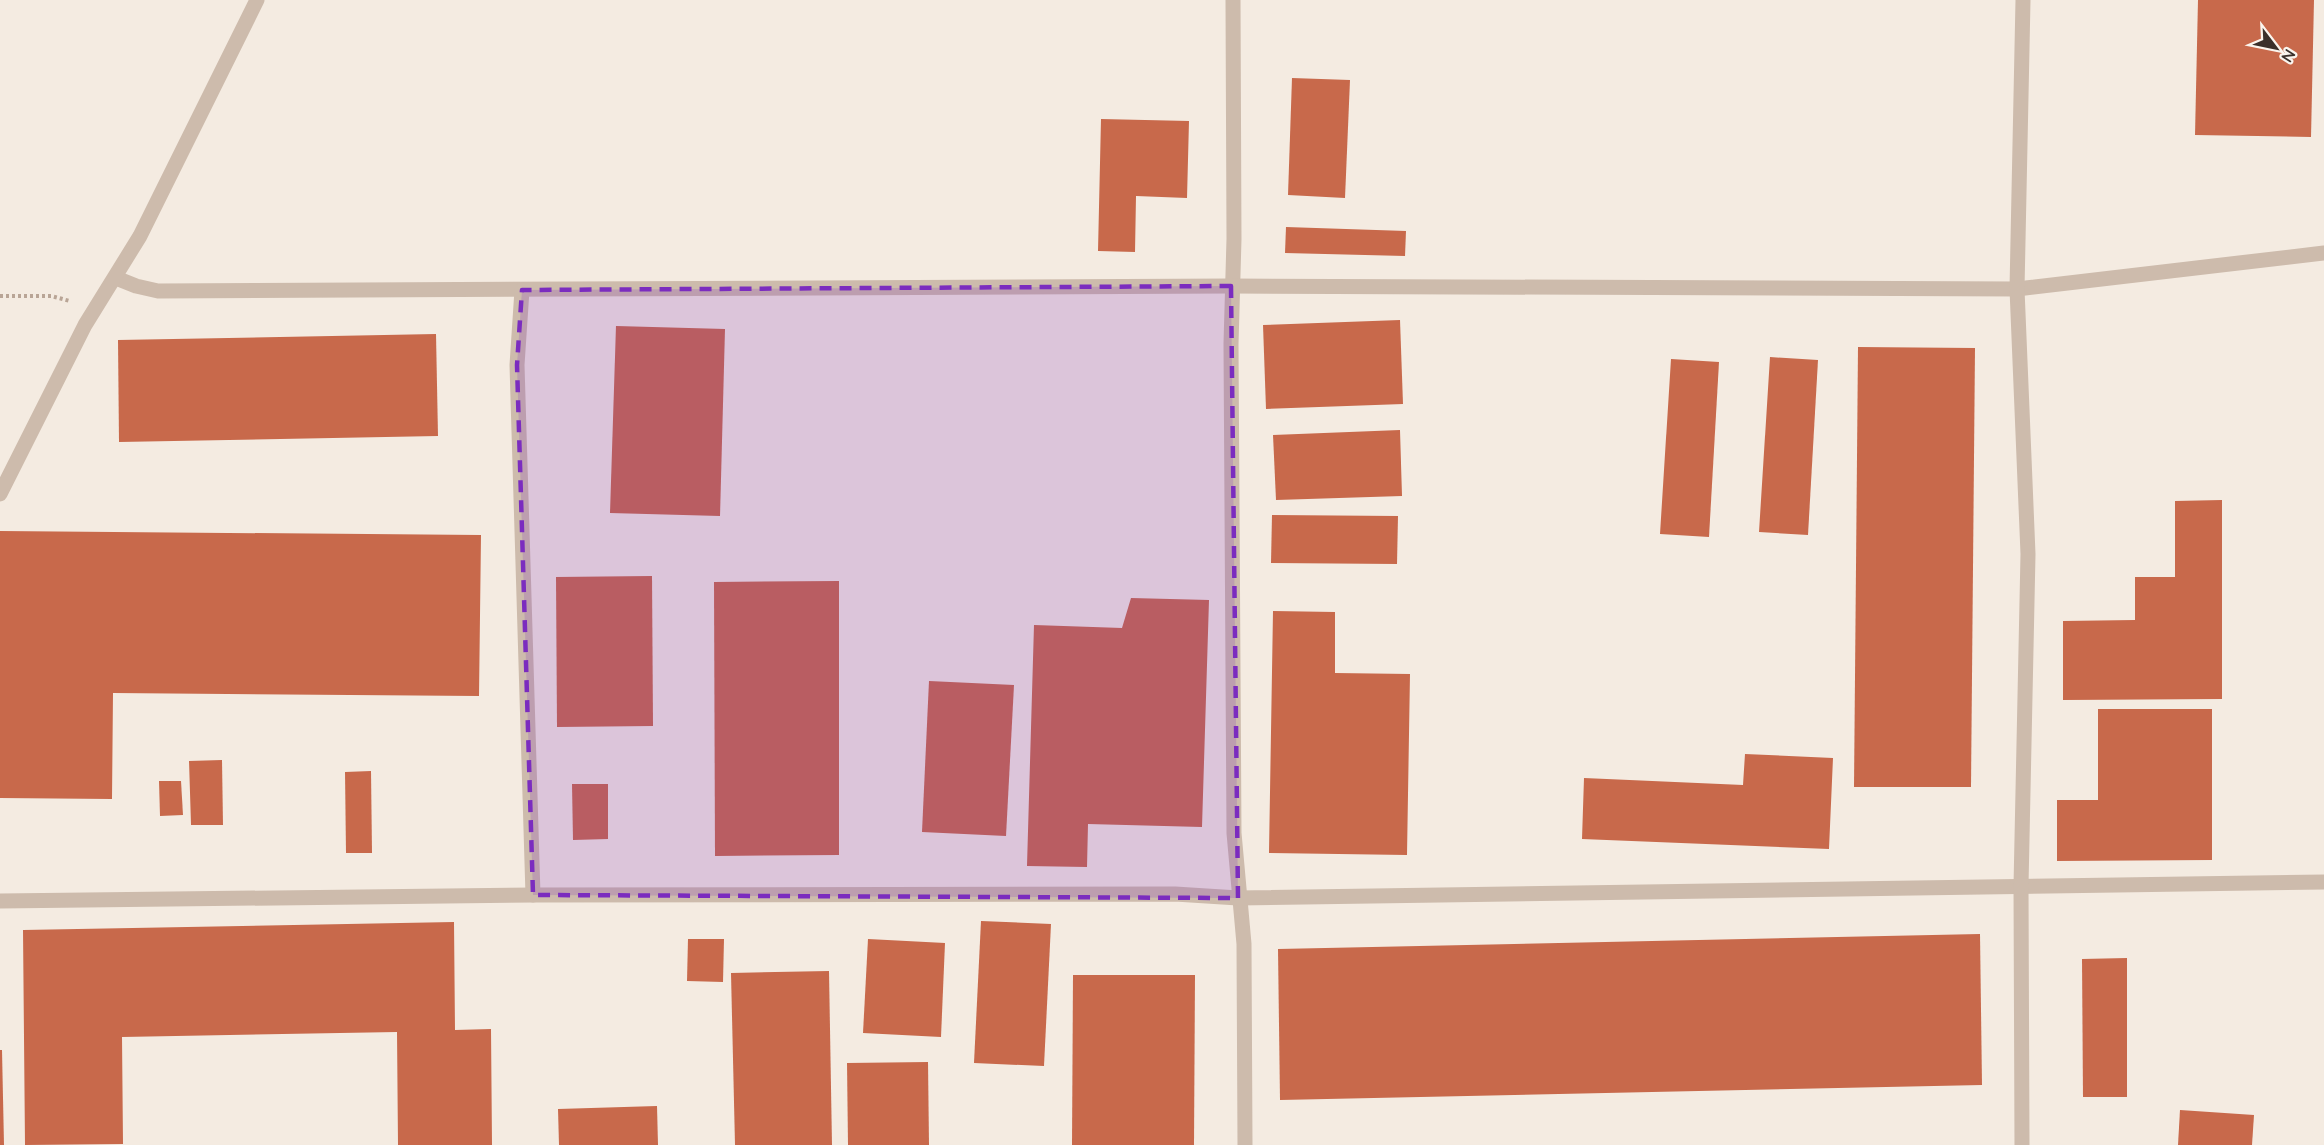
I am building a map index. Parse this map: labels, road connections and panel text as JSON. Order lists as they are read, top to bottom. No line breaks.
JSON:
{"north":"bottom right"}
